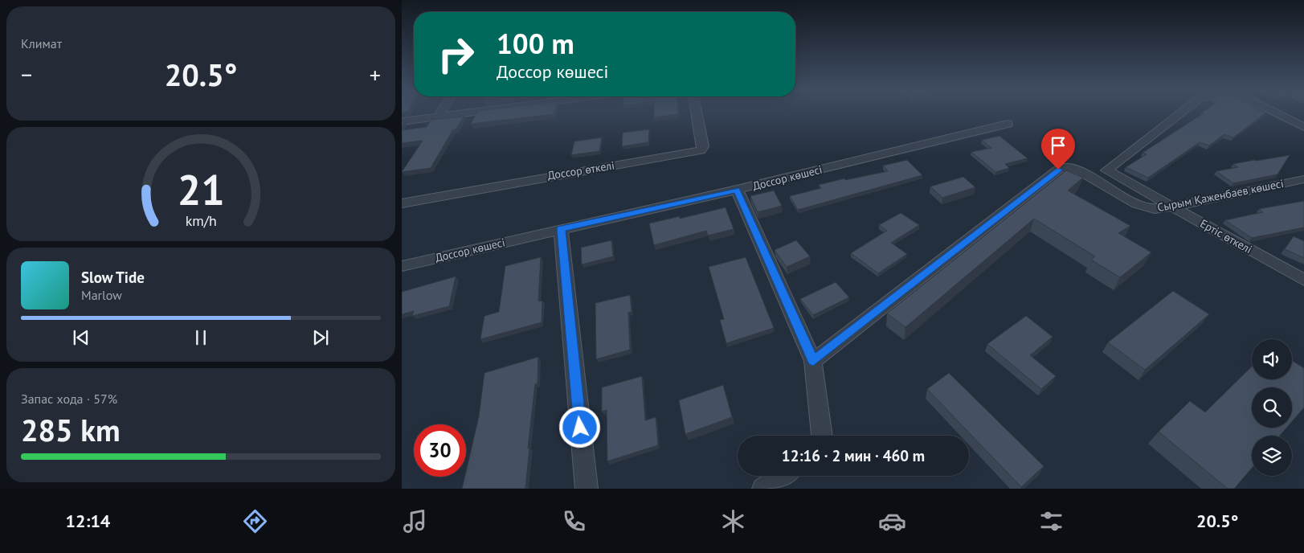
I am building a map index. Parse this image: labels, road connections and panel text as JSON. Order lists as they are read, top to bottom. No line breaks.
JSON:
{"streets":{"street":["Доссор өткелі","Доссор көшесі","Сырым Қаженбаев көшесі","Ертіс өткелі"]},"crossings":[["Сырым Қаженбаев көшесі","Ертіс өткелі"]],"page":{"tile":["Климат",["Запас хода · 57%","285 km"]],"turn":["100 m","Доссор көшесі"],"heat":["−","20.5°","+"],"song":["Slow Tide","Marlow"],"limit":"30","trip":"12:16 · 2 мин · 460 m","tabs":["12:14","20.5°"],"gauge":["21","km/h"]}}
